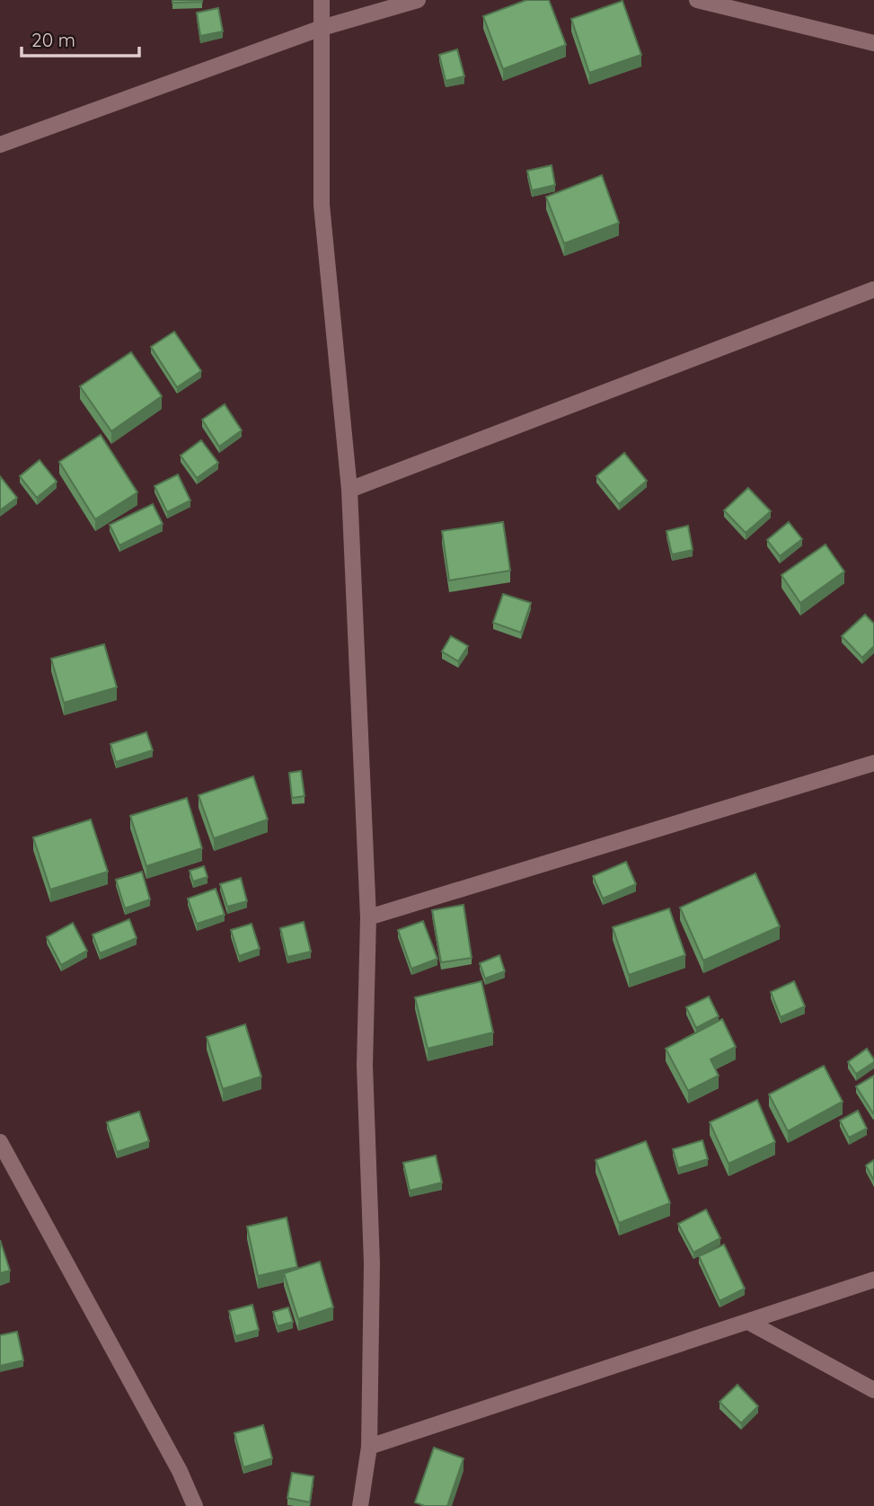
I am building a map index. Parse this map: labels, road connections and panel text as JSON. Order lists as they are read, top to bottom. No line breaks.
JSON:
{"scale_bar":"20 m"}
